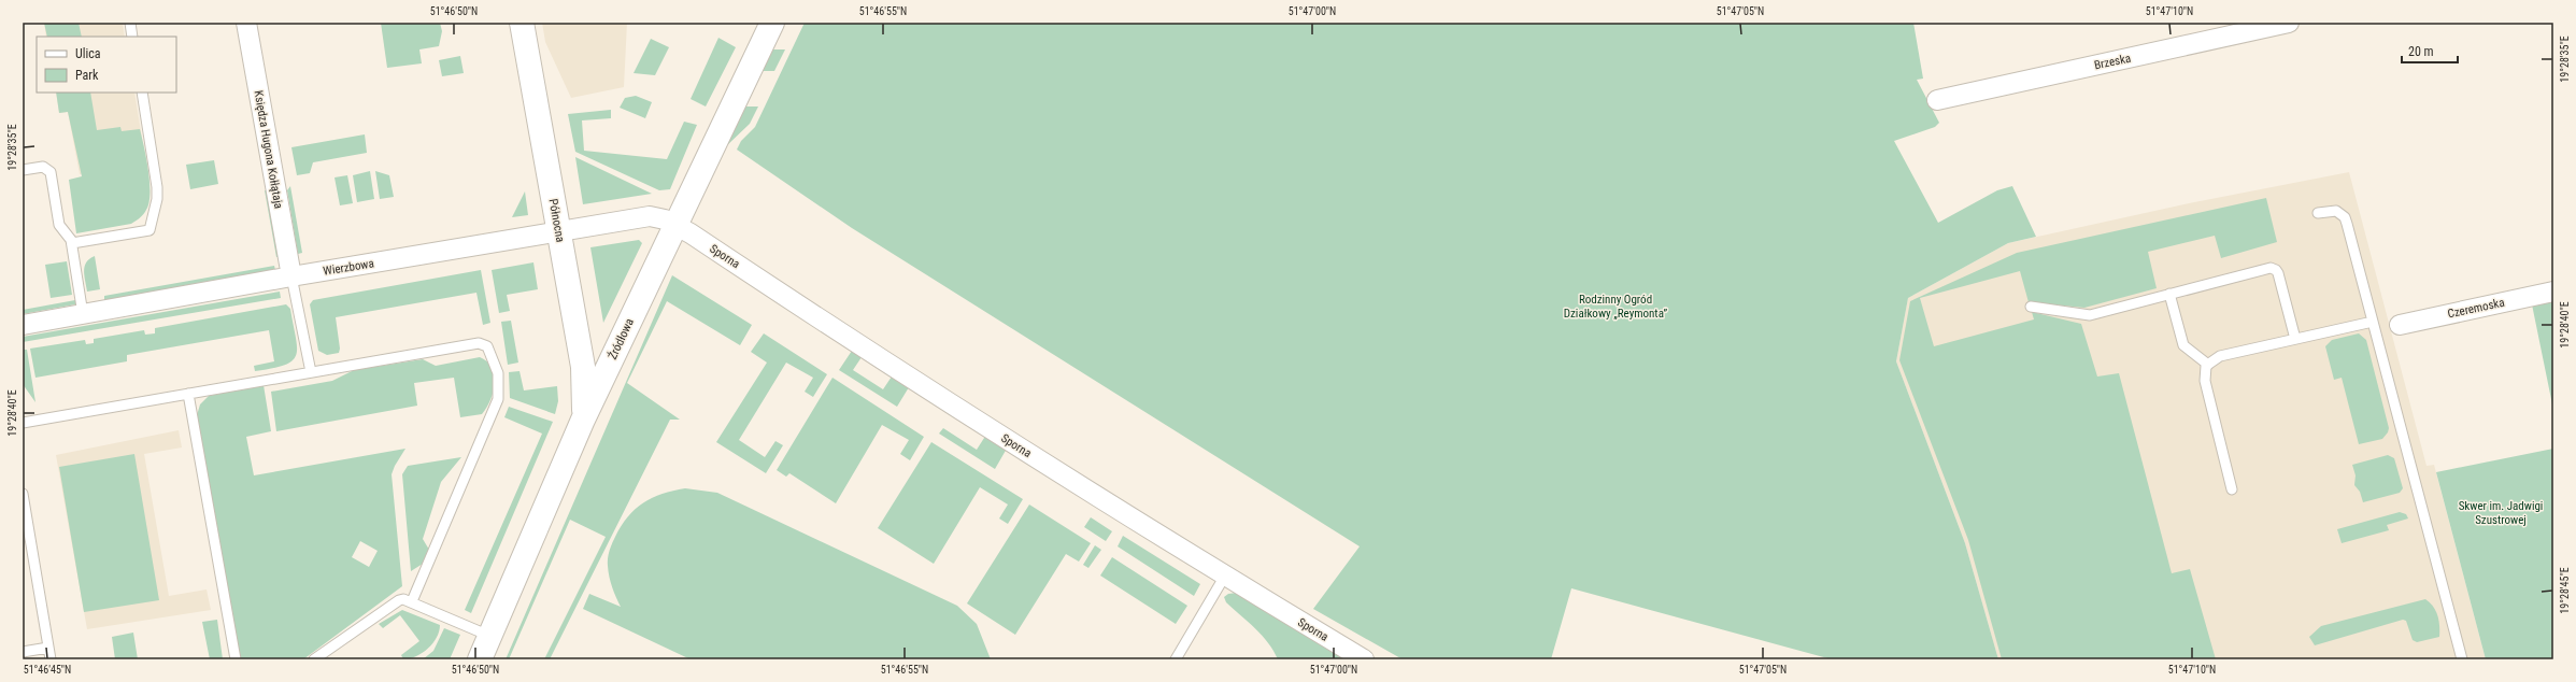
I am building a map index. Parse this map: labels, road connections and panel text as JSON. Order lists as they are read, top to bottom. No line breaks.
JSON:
{"streets":{"street":["Brzeska","Księdza Hugona Kołłątaja","Północna","Sporna","Wierzbowa","Czeremoska","Źródłowa"]},"crossings":[["Księdza Hugona Kołłątaja","Wierzbowa"],["Północna","Wierzbowa"],["Północna","Źródłowa"],["Sporna","Wierzbowa"],["Sporna","Źródłowa"],["Wierzbowa","Źródłowa"]],"parks":["Rodzinny Ogród Działkowy „Reymonta”","Skwer im. Jadwigi Szustrowej"],"legend":["Ulica","Park"],"scale_bar":"20 m","coordinates":["51°46'50\"N","51°46'55\"N","51°47'00\"N","51°47'05\"N","51°47'10\"N","19°28'35\"E","19°28'40\"E","19°28'45\"E","51°46'45\"N"]}
